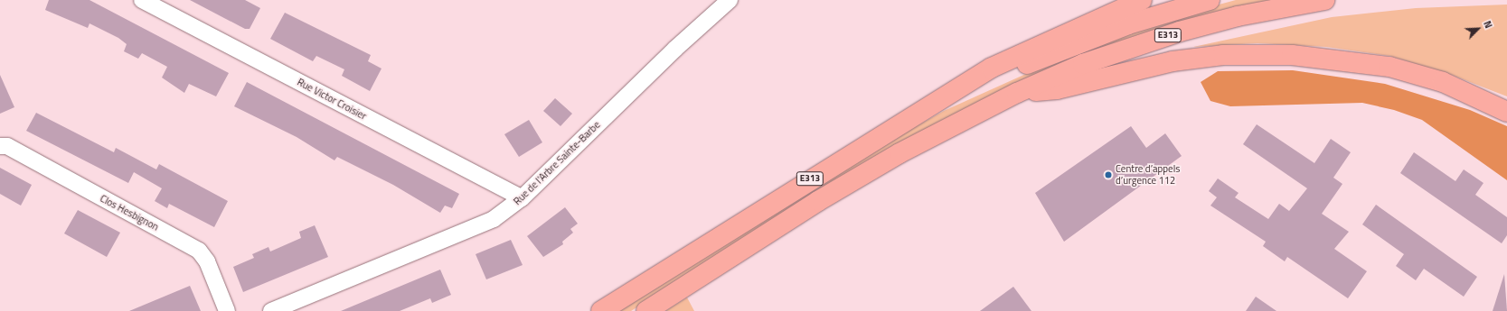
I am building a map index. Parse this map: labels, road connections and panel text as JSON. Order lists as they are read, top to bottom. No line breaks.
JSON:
{"streets":{"highway":["E313"],"street":["Rue Victor Croisier","Rue de l'Arbre Sainte-Barbe","Clos Hesbignon"]},"crossings":[["Rue Victor Croisier","Rue de l'Arbre Sainte-Barbe"]],"places":["Centre d’appels d’urgence 112"],"north":"top right"}
